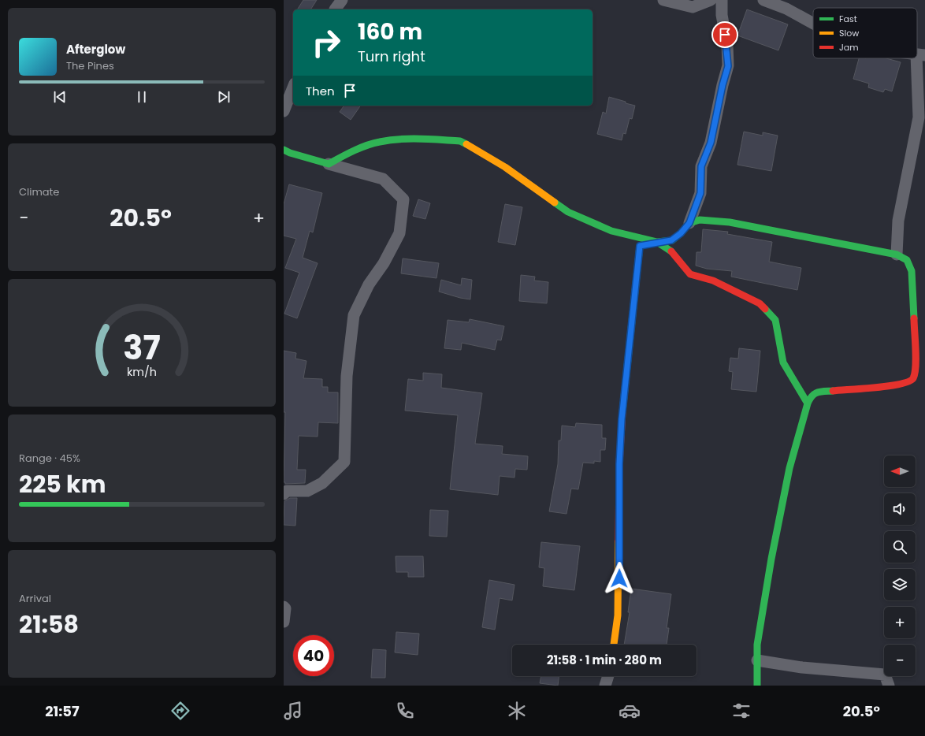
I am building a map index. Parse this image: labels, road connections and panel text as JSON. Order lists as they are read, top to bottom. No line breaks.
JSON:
{"legend":["Fast","Slow","Jam"],"north":"left","page":{"turn":["160 m","Turn right"],"song":["Afterglow","The Pines"],"then":"Then","tile":["Climate",["Range · 45%","225 km"],["Arrival","21:58"]],"heat":["−","20.5°","+"],"map_buttons":["+","−"],"limit":"40","trip":"21:58 · 1 min · 280 m","tabs":["21:57","20.5°"],"gauge":["37","km/h"]}}
